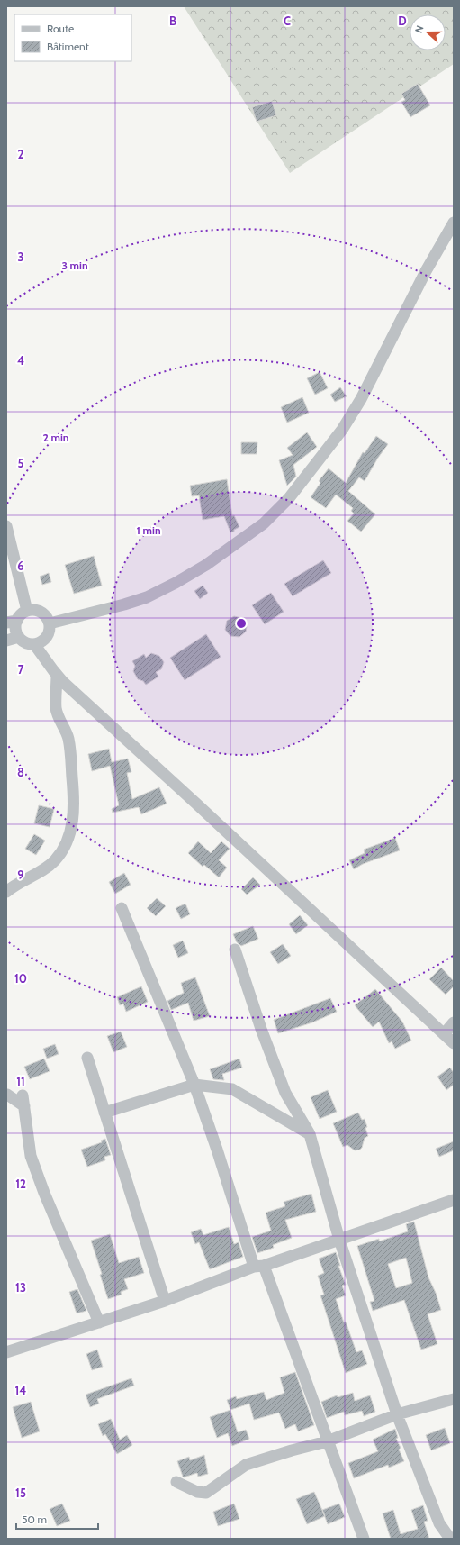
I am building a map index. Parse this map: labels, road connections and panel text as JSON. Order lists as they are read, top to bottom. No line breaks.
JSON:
{"legend":["Route","Bâtiment"],"scale_bar":"50 m","north":"left","grid":{"columns":["B","C","D"],"rows":["2","3","4","5","6","7","8","9","10","11","12","13","14","15"]},"rings":["3 min","2 min","1 min"]}
